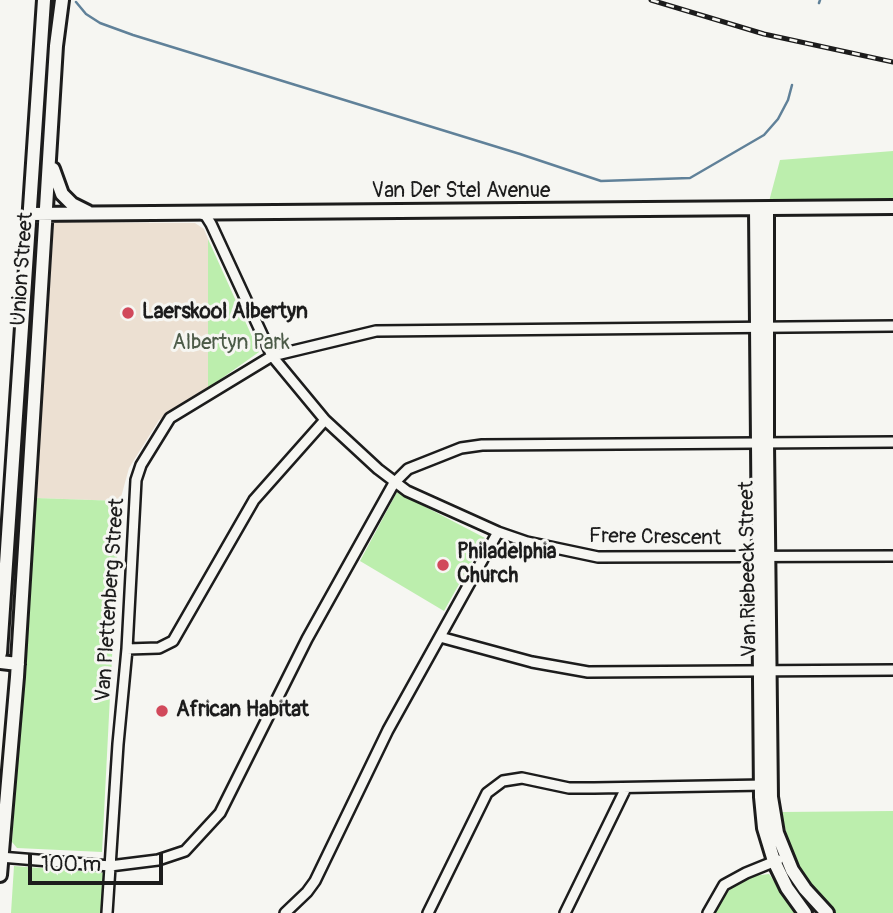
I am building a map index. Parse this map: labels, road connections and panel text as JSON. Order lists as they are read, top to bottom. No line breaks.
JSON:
{"streets":{"main road":["Van Der Stel Avenue","Union Street","Van Riebeeck Street"],"street":["Frere Crescent","Van Plettenberg Street"]},"crossings":[["Van Der Stel Avenue","Union Street"],["Van Der Stel Avenue","Frere Crescent"],["Van Der Stel Avenue","Van Riebeeck Street"],["Frere Crescent","Van Riebeeck Street"],["Frere Crescent","Van Plettenberg Street"],["Van Riebeeck Street","Van Plettenberg Street"]],"parks":["Albertyn Park"],"places":["Laerskool Albertyn","Philadelphia Church","African Habitat"],"scale_bar":"100 m"}
